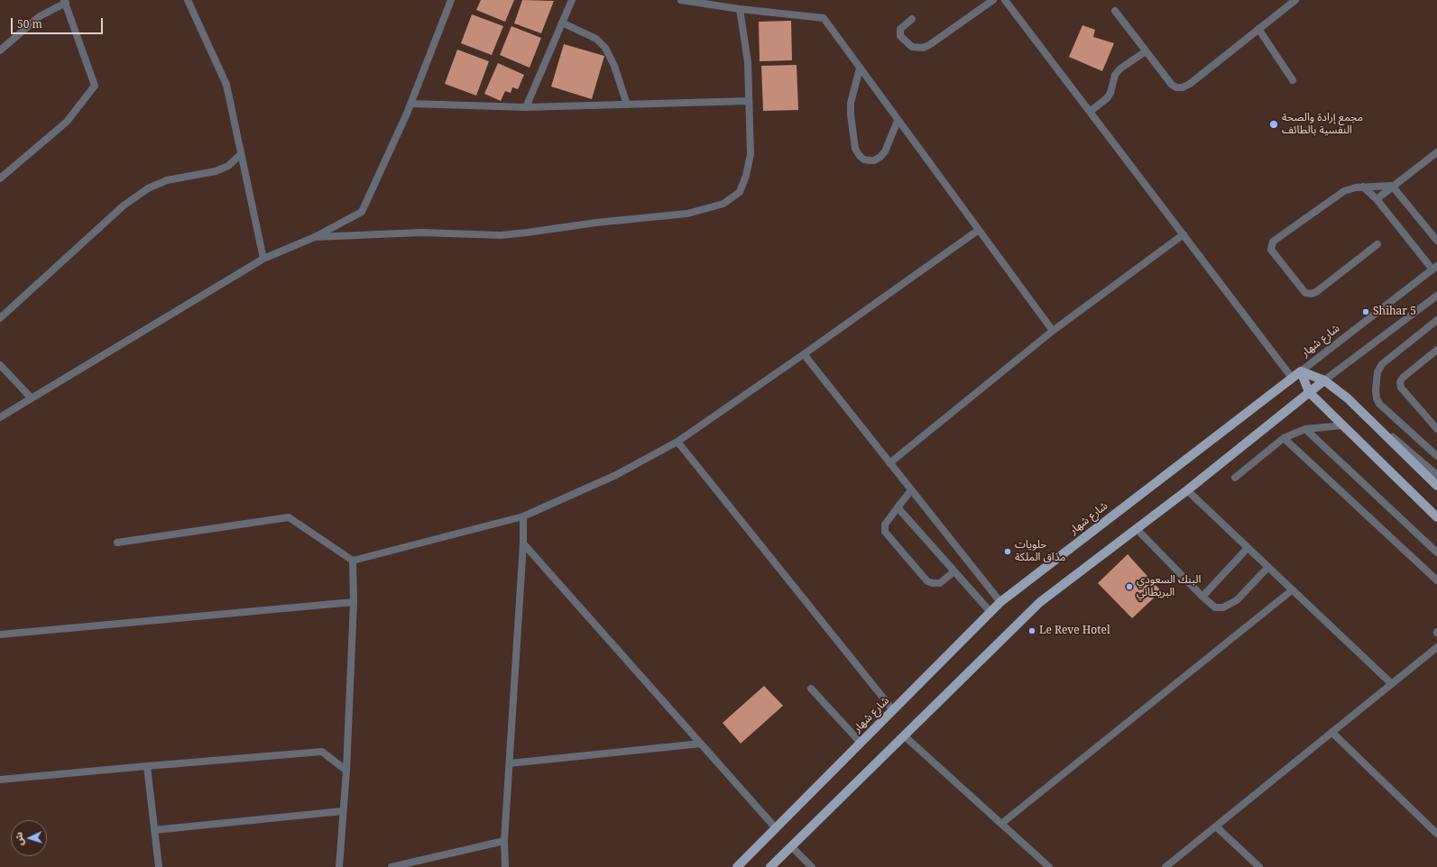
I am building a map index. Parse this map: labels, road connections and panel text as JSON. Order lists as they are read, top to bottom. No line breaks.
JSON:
{"streets":{"main road":["شارع شهار"]},"places":["مجمع إرادة والصحة النفسية بالطائف","Shihar 5","حلويات مذاق الملكة","البنك السعودي البريطاني","Le Reve Hotel"],"scale_bar":"50 m","north":"left"}
